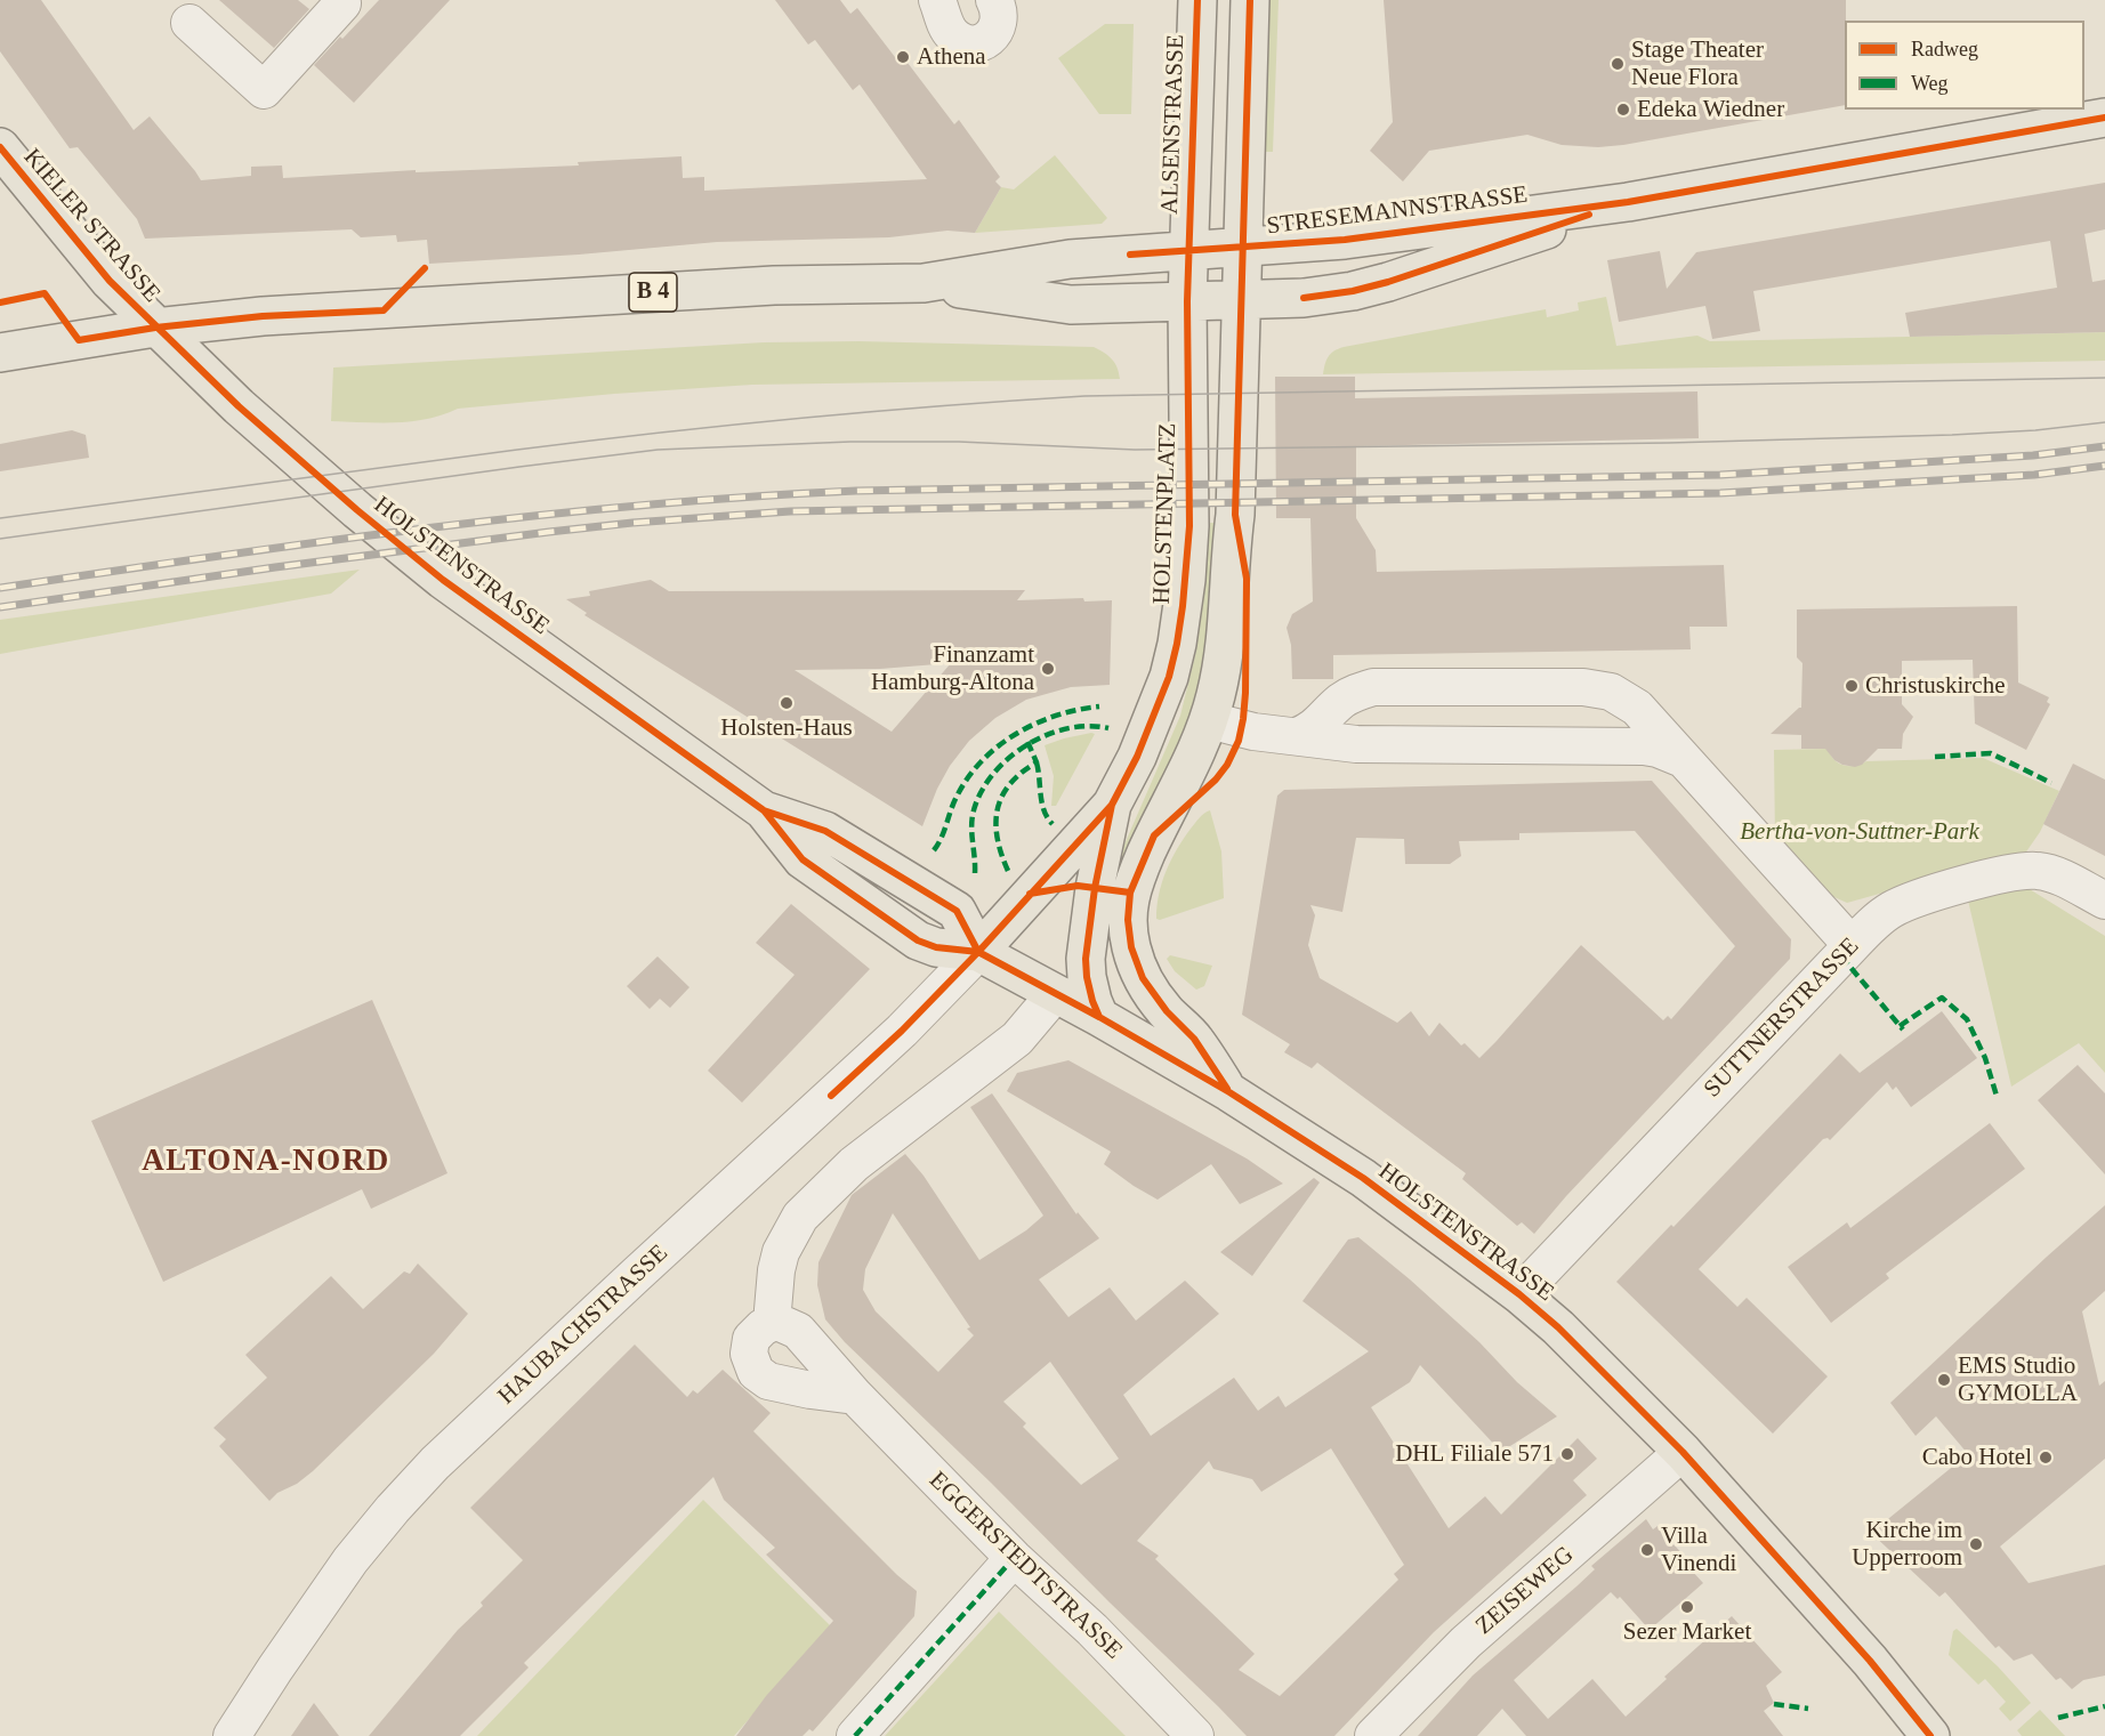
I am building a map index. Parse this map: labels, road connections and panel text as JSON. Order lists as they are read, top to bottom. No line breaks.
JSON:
{"streets":{"main road":["ALSENSTRASSE","STRESEMANNSTRASSE","KIELER STRASSE","B 4","HOLSTENPLATZ","HOLSTENSTRASSE"],"street":["SUTTNERSTRASSE","HAUBACHSTRASSE","EGGERSTEDTSTRASSE","ZEISEWEG"]},"crossings":[["ALSENSTRASSE","STRESEMANNSTRASSE"],["ALSENSTRASSE","HOLSTENPLATZ"],["STRESEMANNSTRASSE","KIELER STRASSE"],["STRESEMANNSTRASSE","HOLSTENPLATZ"],["STRESEMANNSTRASSE","HOLSTENSTRASSE"],["KIELER STRASSE","HOLSTENSTRASSE"],["HOLSTENPLATZ","HOLSTENSTRASSE"],["HOLSTENPLATZ","HAUBACHSTRASSE"],["HOLSTENSTRASSE","SUTTNERSTRASSE"],["HOLSTENSTRASSE","HAUBACHSTRASSE"],["HOLSTENSTRASSE","ZEISEWEG"]],"districts":["ALTONA-NORD"],"parks":["Bertha-von-Suttner-Park"],"places":["Athena","Stage Theater Neue Flora","Edeka Wiedner","Finanzamt Hamburg-Altona","Christuskirche","Holsten-Haus","EMS Studio GYMOLLA","DHL Filiale 571","Cabo Hotel","Kirche im Upperroom","Villa Vinendi","Sezer Market"],"legend":["Radweg","Weg"]}
